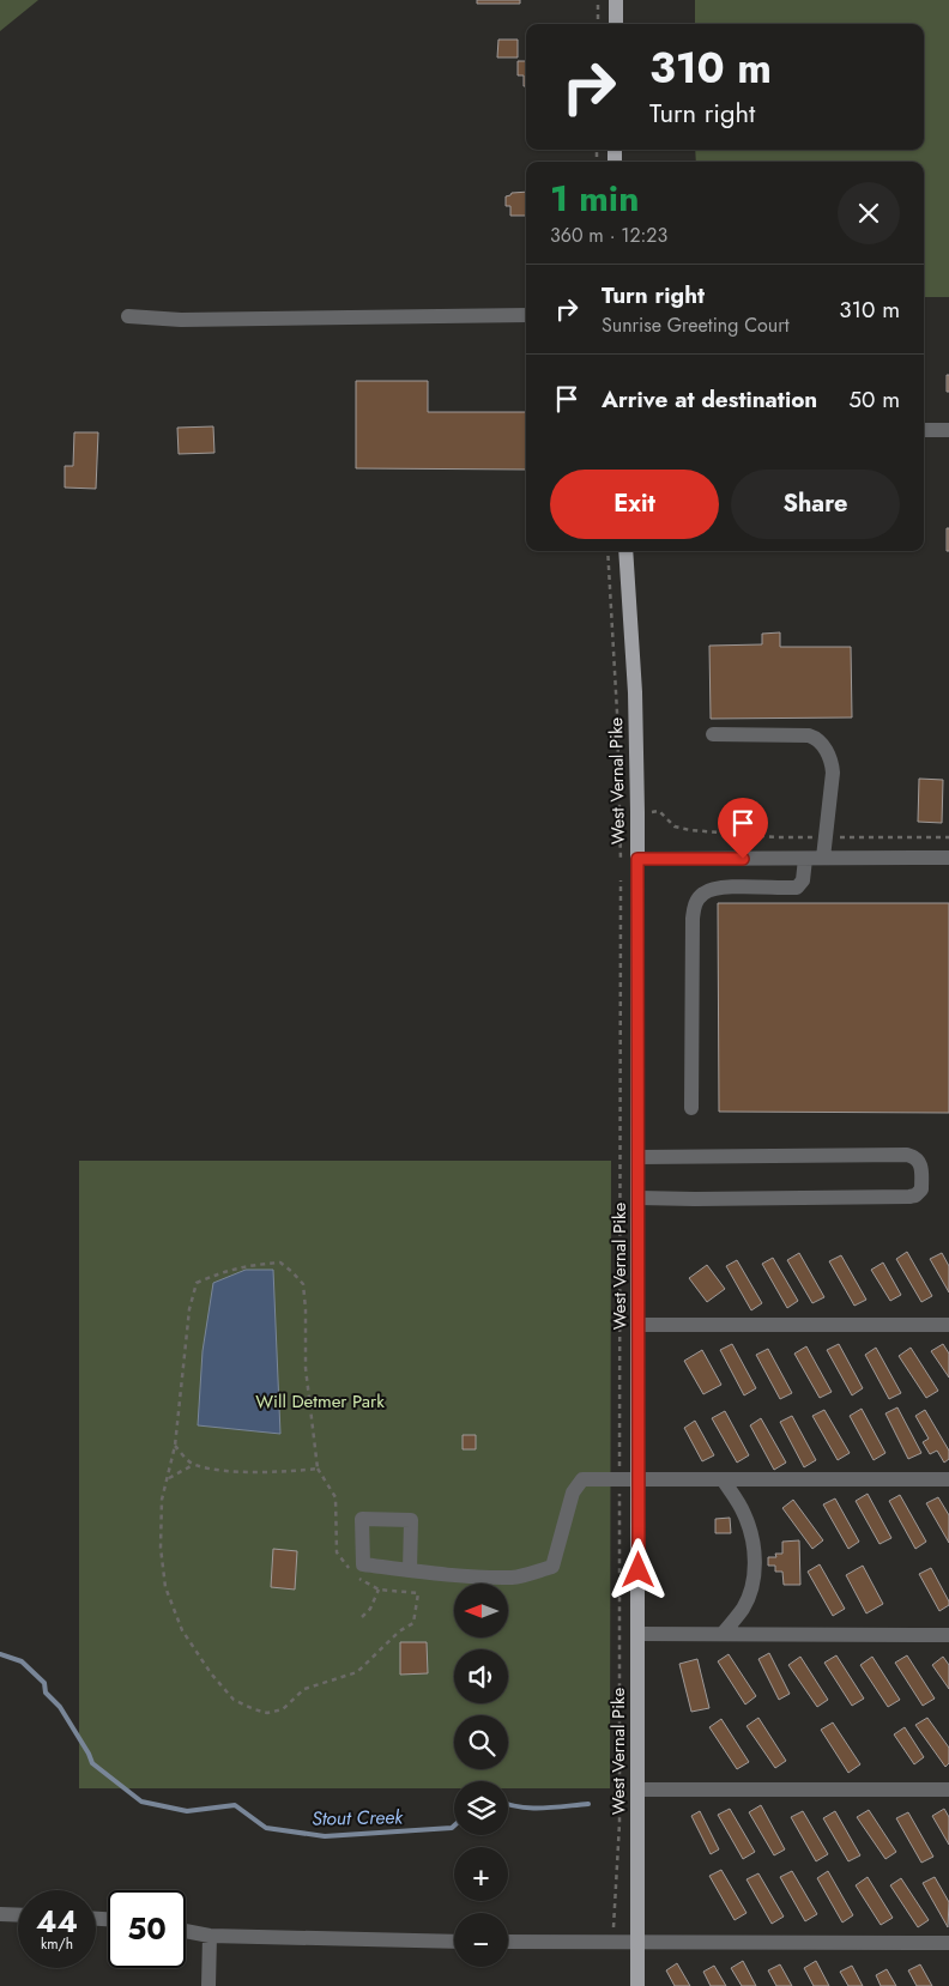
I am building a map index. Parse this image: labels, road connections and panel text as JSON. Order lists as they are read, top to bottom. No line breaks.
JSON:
{"streets":{"main road":["West Vernal Pike"]},"water":["Stout Creek"],"parks":["Will Detmer Park"],"north":"left","page":{"turn":["310 m","Turn right"],"heading":["1 min","360 m · 12:23"],"list":[{"name":"Turn right","note":"Sunrise Greeting Court","value":"310 m"},{"name":"Arrive at destination","value":"50 m"}],"buttons":["Exit","Share"],"map_buttons":["+","−"],"speed":"44 km/h","limit":"50"}}
